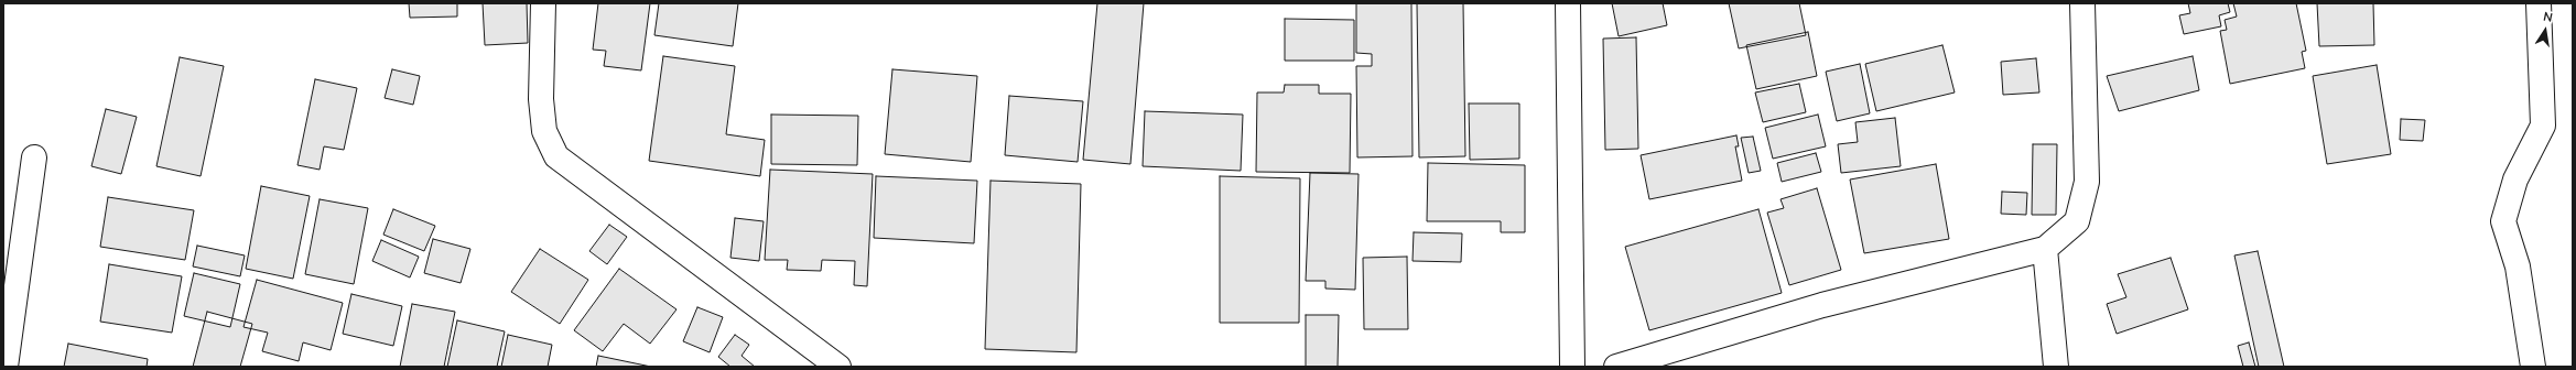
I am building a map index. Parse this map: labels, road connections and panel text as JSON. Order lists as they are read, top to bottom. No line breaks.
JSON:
{"north":"top"}
